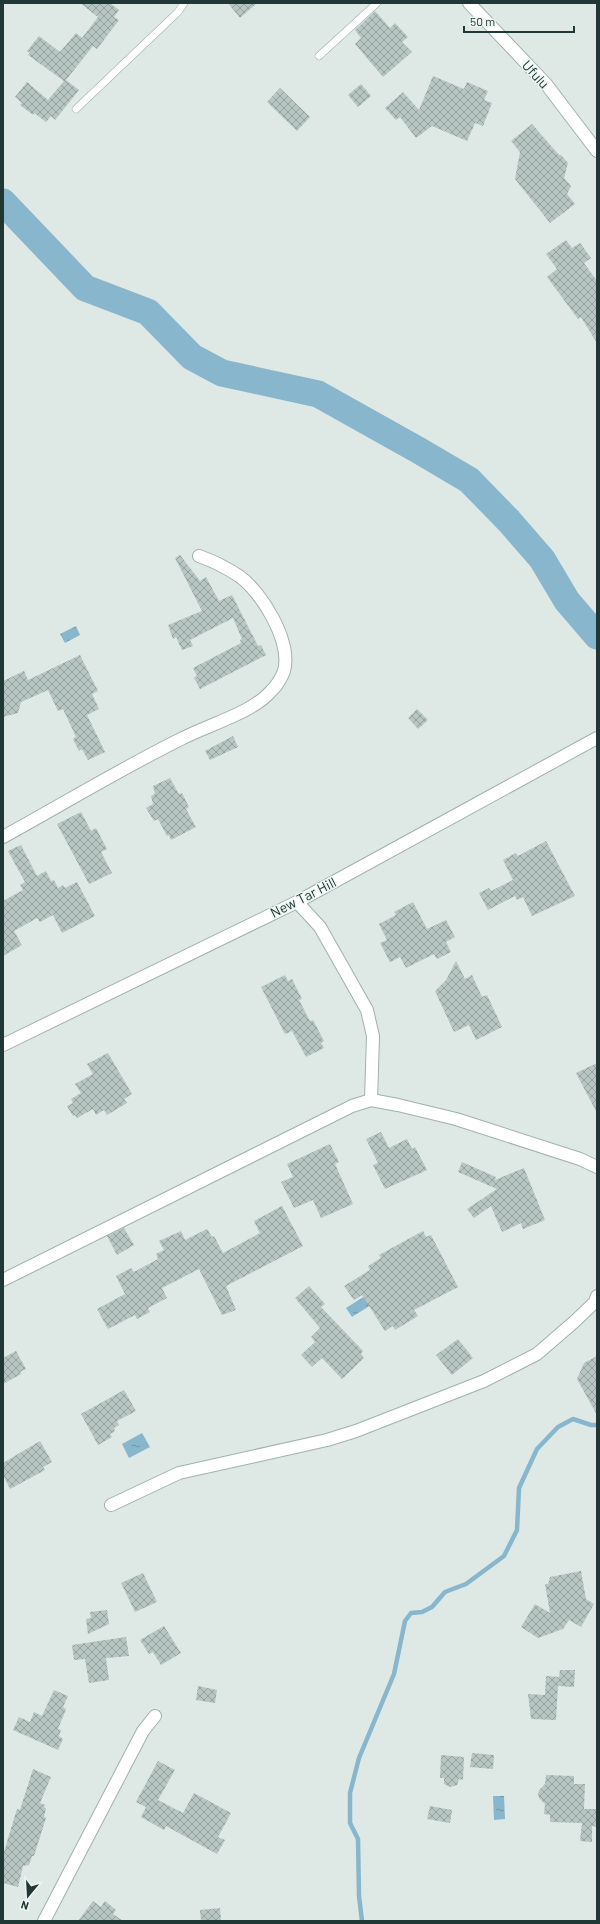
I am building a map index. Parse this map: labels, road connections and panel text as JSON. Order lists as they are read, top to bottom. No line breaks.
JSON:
{"streets":{"street":["Ufulu","New Tar Hill"]},"scale_bar":"50 m","north":"bottom"}
